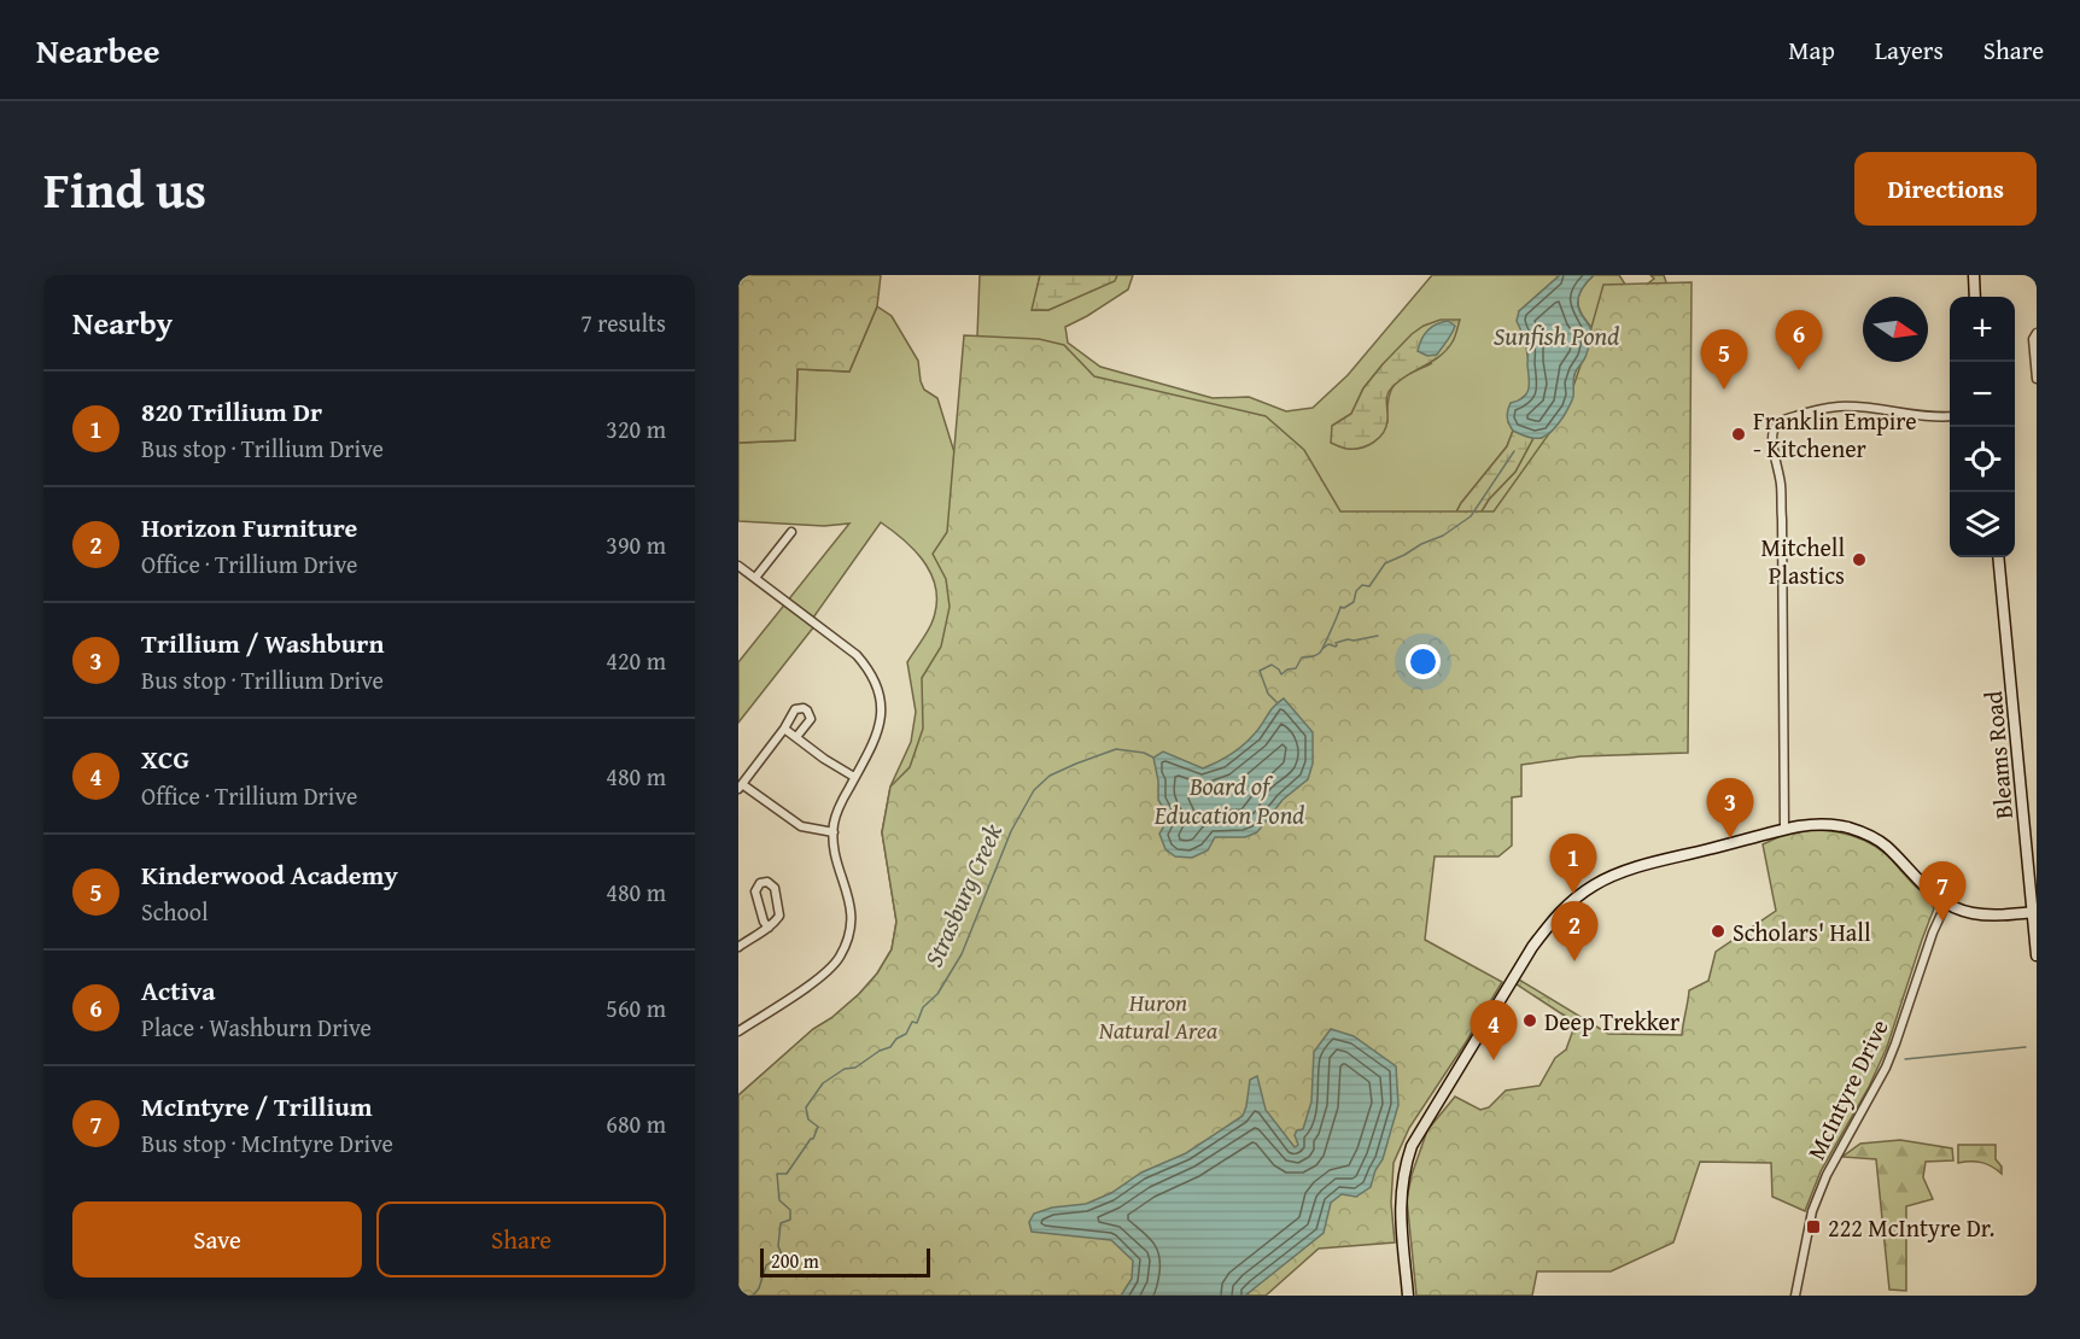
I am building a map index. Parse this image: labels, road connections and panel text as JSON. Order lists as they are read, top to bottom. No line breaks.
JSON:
{"streets":{"street":["Bleams Road","McIntyre Drive"]},"water":["Sunfish Pond","Board of Education Pond","Strasburg Creek"],"parks":["Huron Natural Area"],"places":{"other":["Franklin Empire - Kitchener","Mitchell Plastics","Scholars' Hall","Deep Trekker"],"transit":["222 McIntyre Dr."]},"scale_bar":"200 m","north":"right","page":{"header":"Nearbee","nav":["Map","Layers","Share"],"title":"Find us","buttons":["Directions",["Save","Share"]],"heading":["Nearby","7 results"],"map_buttons":["+","−"],"pins":["6","5","3","1","7","2","4"],"list":[{"mark":"1","name":"820 Trillium Dr","note":"Bus stop · Trillium Drive","value":"320 m"},{"mark":"2","name":"Horizon Furniture","note":"Office · Trillium Drive","value":"390 m"},{"mark":"3","name":"Trillium / Washburn","note":"Bus stop · Trillium Drive","value":"420 m"},{"mark":"4","name":"XCG","note":"Office · Trillium Drive","value":"480 m"},{"mark":"5","name":"Kinderwood Academy","note":"School","value":"480 m"},{"mark":"6","name":"Activa","note":"Place · Washburn Drive","value":"560 m"},{"mark":"7","name":"McIntyre / Trillium","note":"Bus stop · McIntyre Drive","value":"680 m"}],"scale":"200 m"}}
